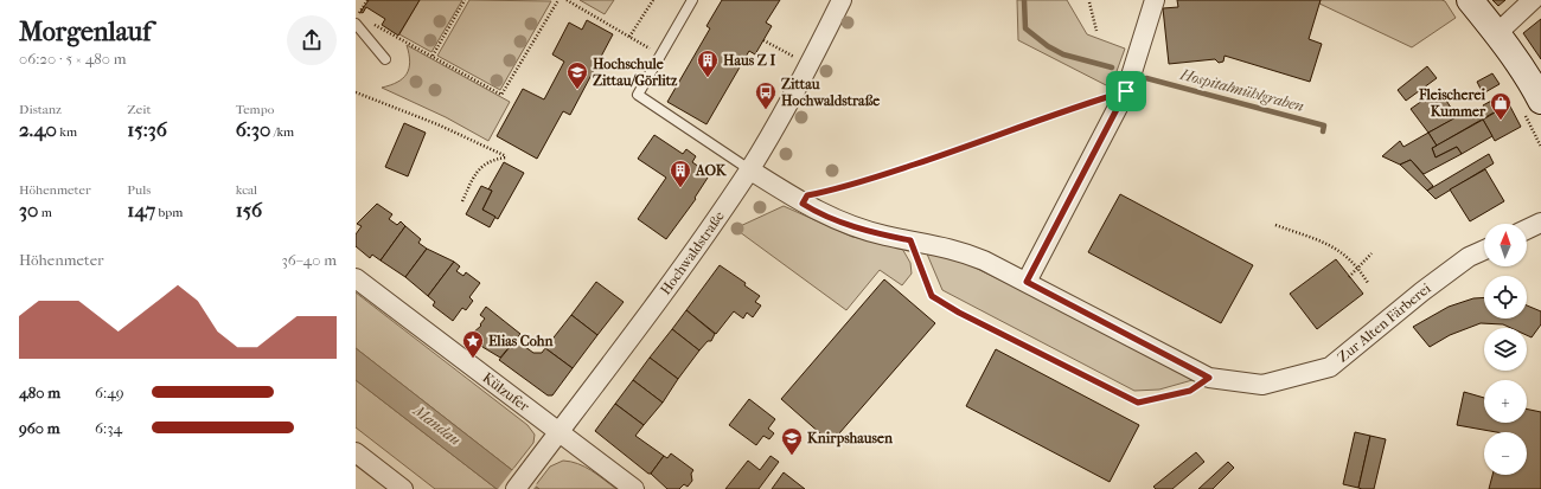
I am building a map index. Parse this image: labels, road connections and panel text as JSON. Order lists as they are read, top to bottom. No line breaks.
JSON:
{"streets":{"street":["Hochwaldstraße","Zur Alten Färberei","Külzufer"]},"crossings":[["Hochwaldstraße","Zur Alten Färberei"],["Hochwaldstraße","Külzufer"]],"water":["Hospitalmühlgraben","Mandau"],"places":{"building":["Haus Z I","AOK"],"school or university":["Hochschule Zittau/Görlitz","Knirpshausen"],"bus stop":["Zittau Hochwaldstraße"],"shop":["Fleischerei Kummer"],"place":["Elias Cohn"]},"north":"top","page":{"heading":["Morgenlauf","06:20 · 5 × 480 m"],"stats":[["Distanz","2.40 km"],["Zeit","15:36"],["Tempo","6:30 /km"],["Höhenmeter","30 m"],["Puls","147 bpm"],["kcal","156"]],"map_buttons":["+","−"],"chart":["Höhenmeter","36–40 m"],"list":[{"name":"480 m","note":"6:49"},{"name":"960 m","note":"6:34"}]}}
